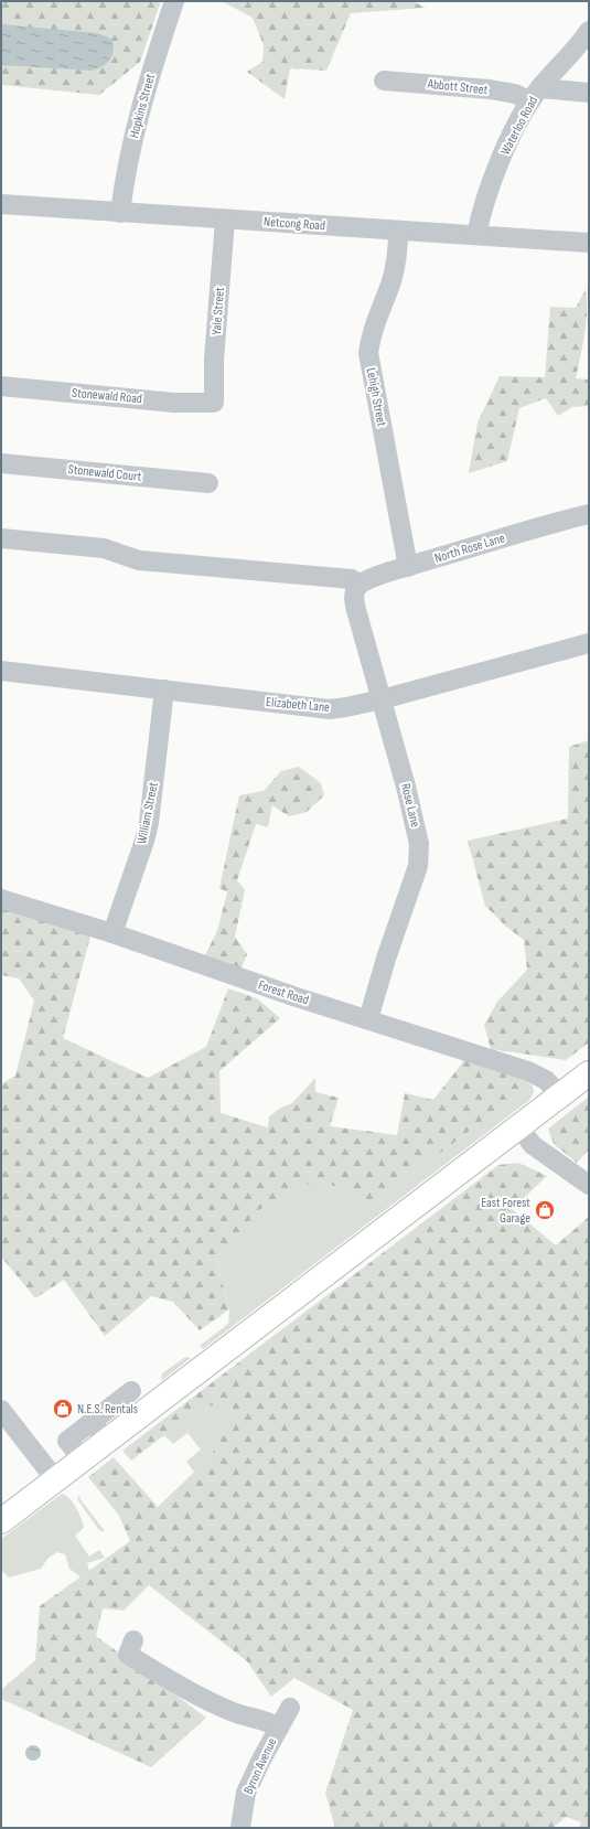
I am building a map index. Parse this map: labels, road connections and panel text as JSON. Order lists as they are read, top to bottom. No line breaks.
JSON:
{"streets":{"street":["Abbott Street","Hopkins Street","Waterloo Road","Netcong Road","Yale Street","Stonewald Road","Lehigh Street","Stonewald Court","North Rose Lane","Elizabeth Lane","Rose Lane","William Street","Forest Road","Byron Avenue"]},"crossings":[["Abbott Street","Waterloo Road"],["Hopkins Street","Netcong Road"],["Waterloo Road","Netcong Road"],["Netcong Road","Yale Street"],["Netcong Road","Lehigh Street"],["Yale Street","Stonewald Road"],["Lehigh Street","North Rose Lane"],["North Rose Lane","Rose Lane"],["Elizabeth Lane","Rose Lane"],["Elizabeth Lane","William Street"],["Rose Lane","Forest Road"],["William Street","Forest Road"]],"places":{"shop":["East Forest Garage","N.E.S. Rentals"]}}
